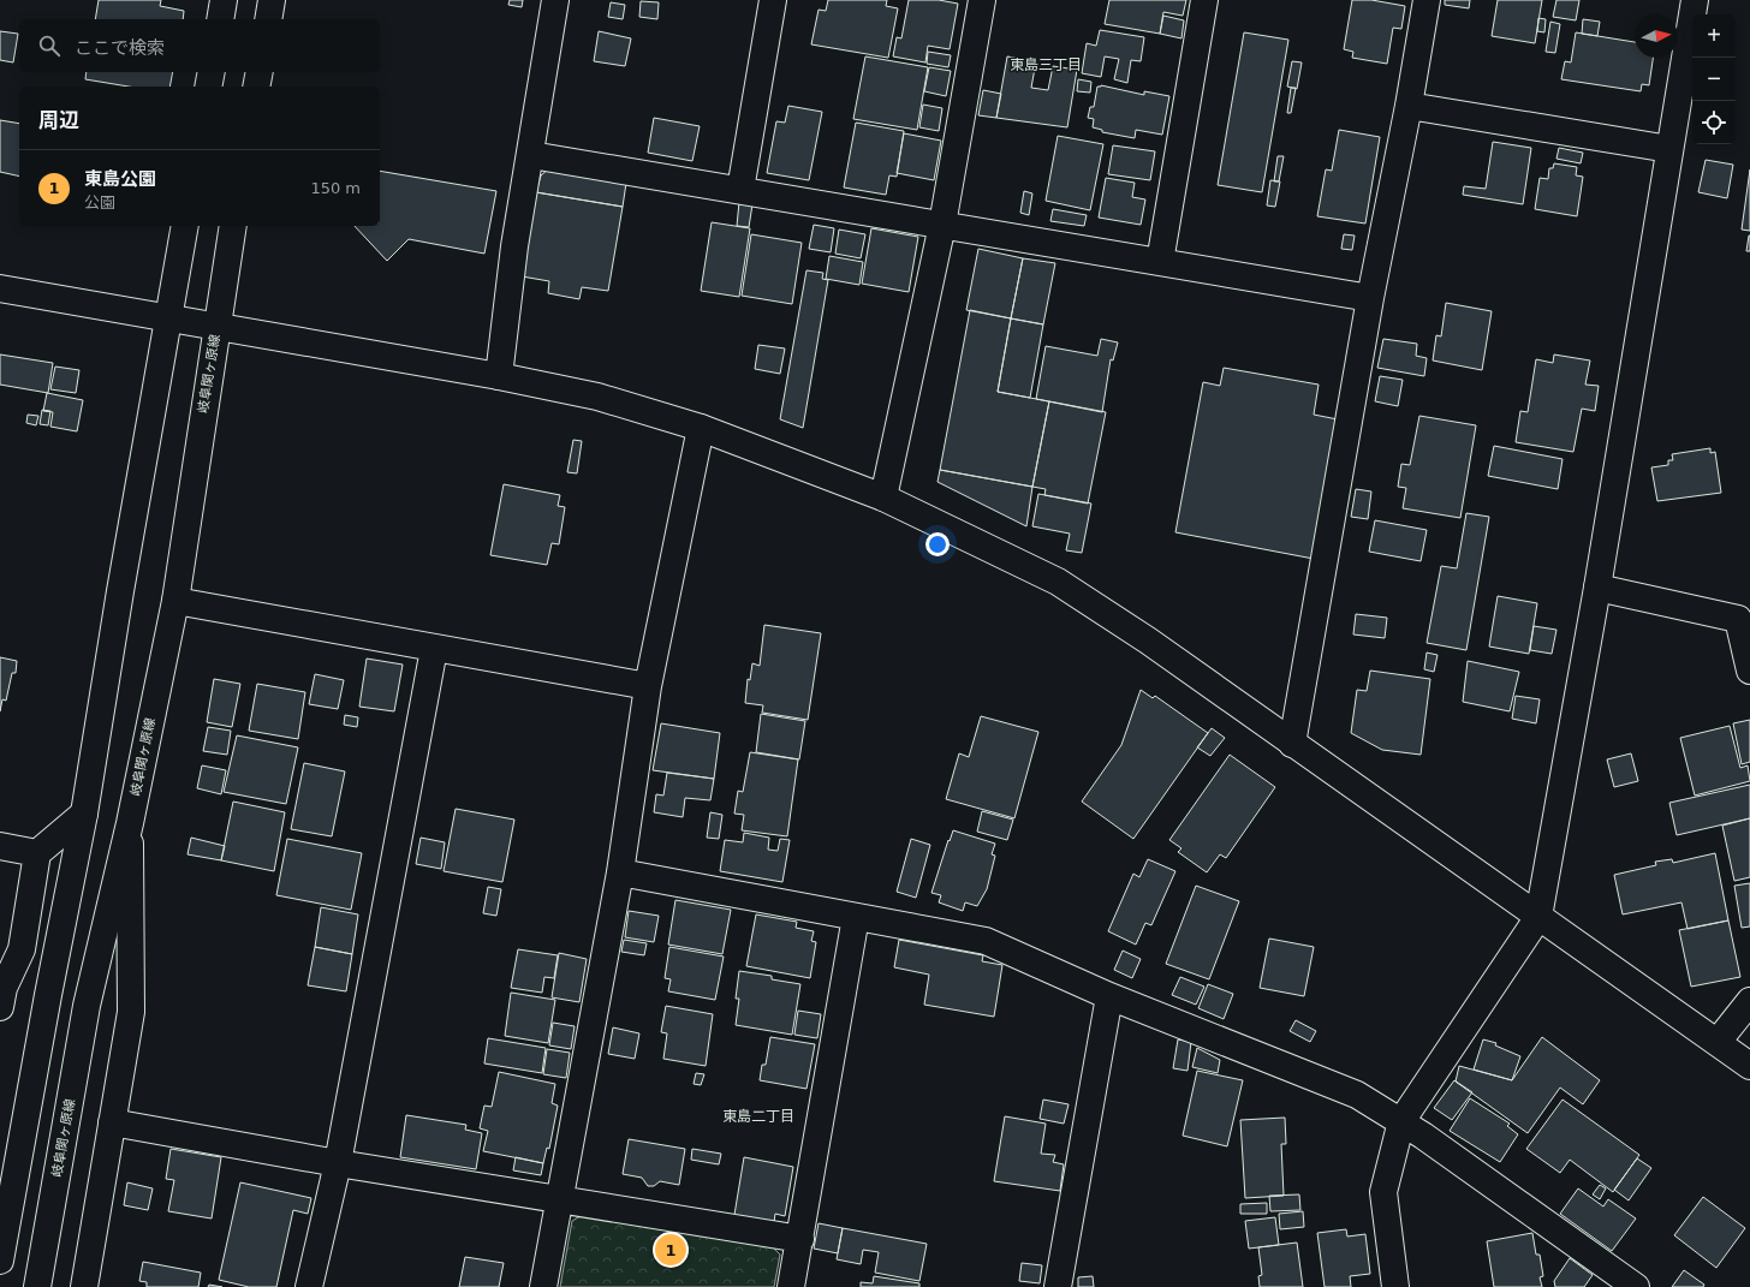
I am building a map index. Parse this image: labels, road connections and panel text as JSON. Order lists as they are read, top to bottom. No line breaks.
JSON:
{"streets":{"street":["岐阜関ヶ原線"]},"districts":["東島三丁目","東島二丁目"],"north":"right","page":{"map_buttons":["+","−"],"search":"ここで検索","heading":"周辺","list":[{"mark":"1","name":"東島公園","note":"公園","value":"150 m"}],"pins":"1"}}
